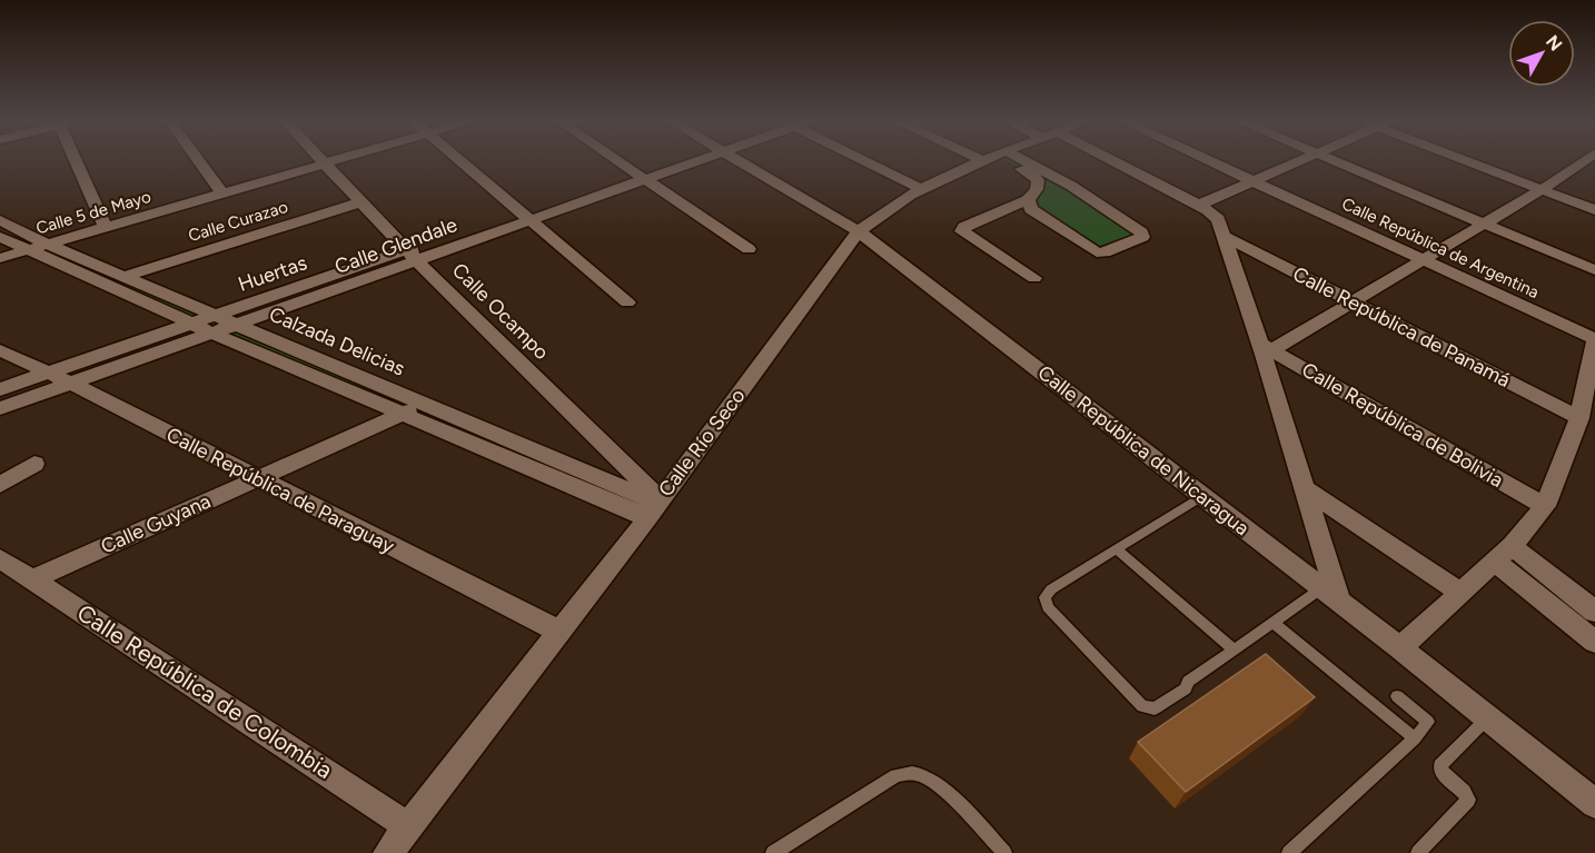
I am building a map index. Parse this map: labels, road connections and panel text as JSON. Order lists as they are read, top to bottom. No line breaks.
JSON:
{"streets":{"street":["Calle 5 de Mayo","Calle Curazao","Calle Glendale","Calle República de Argentina","Huertas","Calle Ocampo","Calle República de Panamá","Calzada Delicias","Calle República de Bolivia","Calle Río Seco","Calle República de Nicaragua","Calle República de Paraguay","Calle Guyana","Calle República de Colombia"]},"crossings":[["Calle 5 de Mayo","Calle Ocampo"],["Calle 5 de Mayo","Calzada Delicias"],["Calle Curazao","Calle Ocampo"],["Calle Curazao","Calzada Delicias"],["Calle Glendale","Huertas"],["Calle Glendale","Calle Ocampo"],["Calle Glendale","Calzada Delicias"],["Huertas","Calle Ocampo"],["Huertas","Calzada Delicias"],["Calle Ocampo","Calzada Delicias"],["Calle Ocampo","Calle Río Seco"],["Calle República de Panamá","Calle República de Bolivia"],["Calle República de Panamá","Calle República de Nicaragua"],["Calzada Delicias","Calle Río Seco"],["Calzada Delicias","Calle Guyana"],["Calle Río Seco","Calle República de Nicaragua"],["Calle Río Seco","Calle República de Paraguay"],["Calle Río Seco","Calle República de Colombia"],["Calle República de Paraguay","Calle Guyana"],["Calle Guyana","Calle República de Colombia"]],"north":"top right"}
